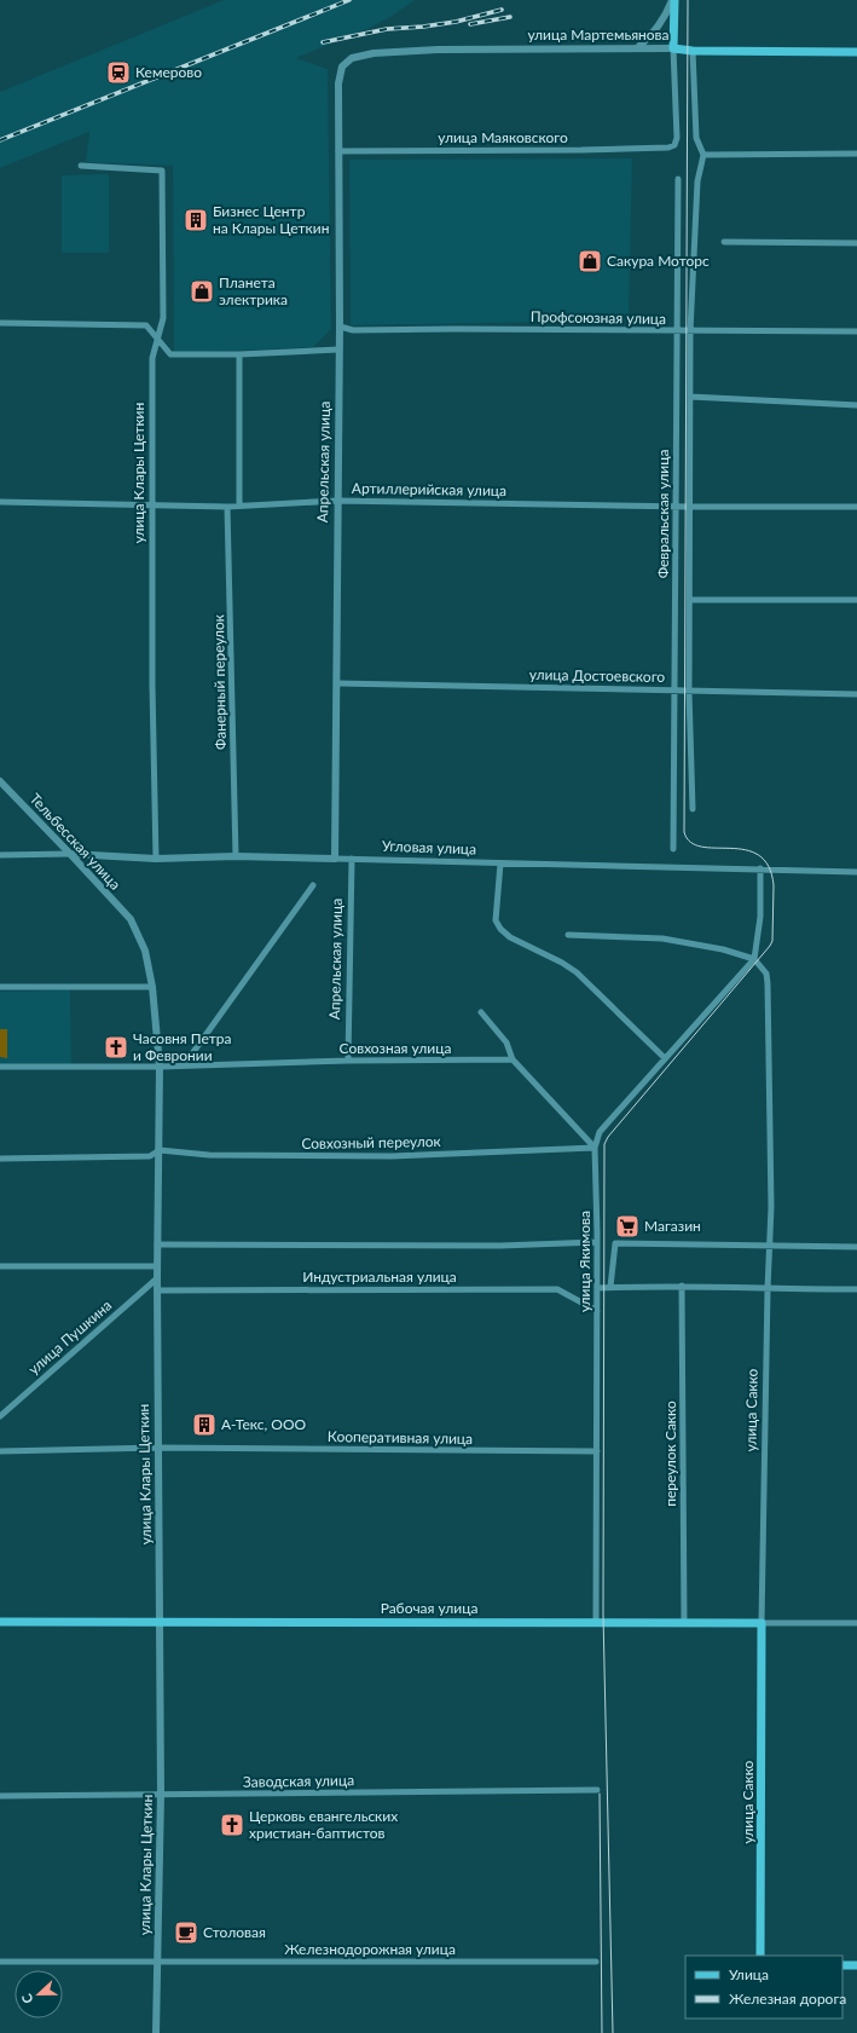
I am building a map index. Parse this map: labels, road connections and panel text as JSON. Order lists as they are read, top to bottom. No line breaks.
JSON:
{"streets":{"main road":["улица Мартемьянова","улица Сакко","Рабочая улица"],"street":["улица Маяковского","Профсоюзная улица","Апрельская улица","улица Клары Цеткин","Артиллерийская улица","Февральская улица","улица Достоевского","Фанерный переулок","Тельбесская улица","Угловая улица","Совхозная улица","Совхозный переулок","улица Якимова","Индустриальная улица","улица Пушкина","Кооперативная улица","переулок Сакко","Заводская улица","Железнодорожная улица"]},"crossings":[["улица Мартемьянова","улица Маяковского"],["улица Мартемьянова","Апрельская улица"],["улица Маяковского","Апрельская улица"],["Профсоюзная улица","Апрельская улица"],["Профсоюзная улица","Февральская улица"],["Апрельская улица","Артиллерийская улица"],["Апрельская улица","улица Достоевского"],["Апрельская улица","Угловая улица"],["Апрельская улица","Совхозная улица"],["улица Клары Цеткин","Артиллерийская улица"],["улица Клары Цеткин","Тельбесская улица"],["улица Клары Цеткин","Угловая улица"],["улица Клары Цеткин","Совхозная улица"],["улица Клары Цеткин","Совхозный переулок"],["улица Клары Цеткин","Индустриальная улица"],["улица Клары Цеткин","улица Пушкина"],["улица Клары Цеткин","Кооперативная улица"],["улица Клары Цеткин","Рабочая улица"],["улица Клары Цеткин","Заводская улица"],["улица Клары Цеткин","Железнодорожная улица"],["Артиллерийская улица","Февральская улица"],["Артиллерийская улица","Фанерный переулок"],["Февральская улица","улица Достоевского"],["Фанерный переулок","Угловая улица"],["Тельбесская улица","Угловая улица"],["Совхозный переулок","улица Якимова"],["улица Якимова","Индустриальная улица"],["улица Якимова","улица Сакко"],["улица Якимова","Кооперативная улица"],["улица Якимова","Рабочая улица"],["улица Сакко","Рабочая улица"],["переулок Сакко","Рабочая улица"]],"places":{"station":["Кемерово"],"building":["Бизнес Центр на Клары Цеткин","А-Текс, ООО"],"shop":["Сакура Моторс","Планета электрика"],"church":["Часовня Петра и Февронии","Церковь евангельских христиан-баптистов"],"supermarket":["Магазин"],"cafe":["Столовая"]},"legend":["Улица","Железная дорога"],"north":"left"}
